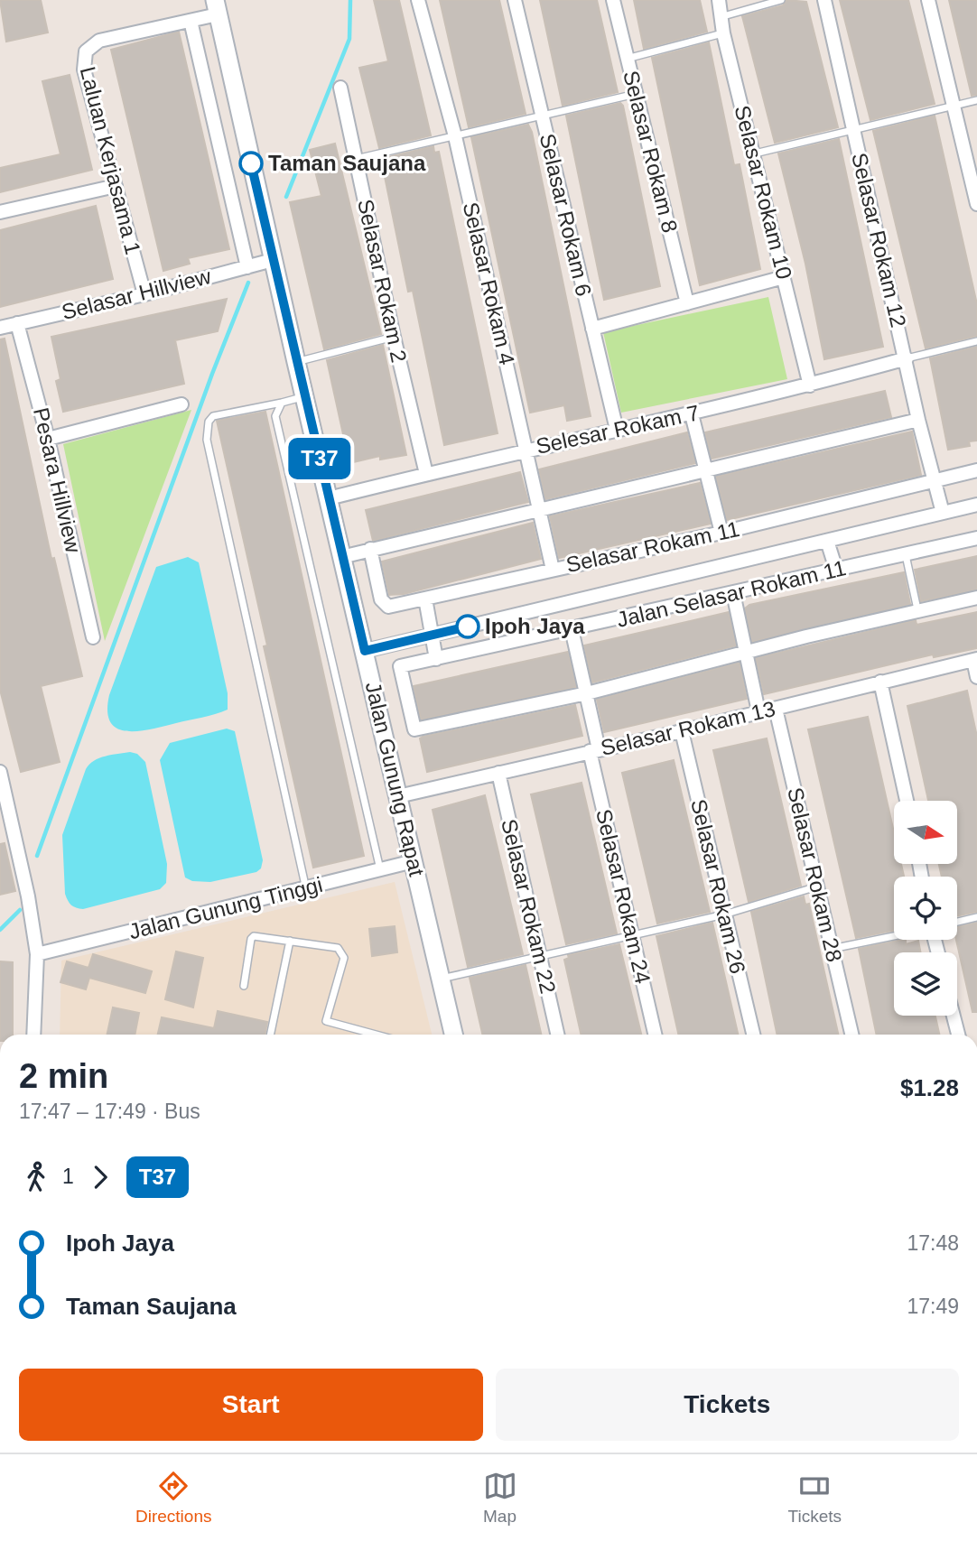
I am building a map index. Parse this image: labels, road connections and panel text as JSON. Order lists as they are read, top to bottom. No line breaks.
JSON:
{"streets":{"street":["Selasar Rokam 8","Laluan Kerjasama 1","Selasar Rokam 10","Selasar Rokam 6","Selasar Rokam 12","Selasar Rokam 2","Selasar Rokam 4","Selasar Hillview","Selesar Rokam 7","Pesara Hillview","Selasar Rokam 11","Jalan Selasar Rokam 11","Selasar Rokam 13","Jalan Gunung Rapat","Selasar Rokam 28","Selasar Rokam 26","Selasar Rokam 24","Selasar Rokam 22","Jalan Gunung Tinggi"]},"crossings":[["Laluan Kerjasama 1","Selasar Hillview"],["Laluan Kerjasama 1","Jalan Gunung Rapat"],["Selasar Rokam 10","Selesar Rokam 7"],["Selasar Rokam 6","Selesar Rokam 7"],["Selasar Rokam 12","Selesar Rokam 7"],["Selasar Rokam 12","Selasar Rokam 11"],["Selasar Rokam 2","Selesar Rokam 7"],["Selasar Rokam 4","Selesar Rokam 7"],["Selasar Rokam 4","Selasar Rokam 11"],["Selasar Hillview","Pesara Hillview"],["Selasar Hillview","Jalan Gunung Rapat"],["Selesar Rokam 7","Jalan Gunung Rapat"],["Selasar Rokam 11","Jalan Gunung Rapat"],["Jalan Selasar Rokam 11","Selasar Rokam 24"],["Selasar Rokam 13","Jalan Gunung Rapat"],["Selasar Rokam 13","Selasar Rokam 28"],["Selasar Rokam 13","Selasar Rokam 26"],["Selasar Rokam 13","Selasar Rokam 24"],["Selasar Rokam 13","Selasar Rokam 22"],["Jalan Gunung Rapat","Jalan Gunung Tinggi"]],"places":["Taman Saujana","Ipoh Jaya"],"lines":["bus line T37"],"north":"right","page":{"on_map":"T37","heading":["2 min","17:47 – 17:49 · Bus","$1.28"],"legs":["1","T37"],"list":[{"name":"Ipoh Jaya","value":"17:48"},{"name":"Taman Saujana","value":"17:49"}],"buttons":["Start","Tickets"],"tabs":["Directions","Map","Tickets"]}}
